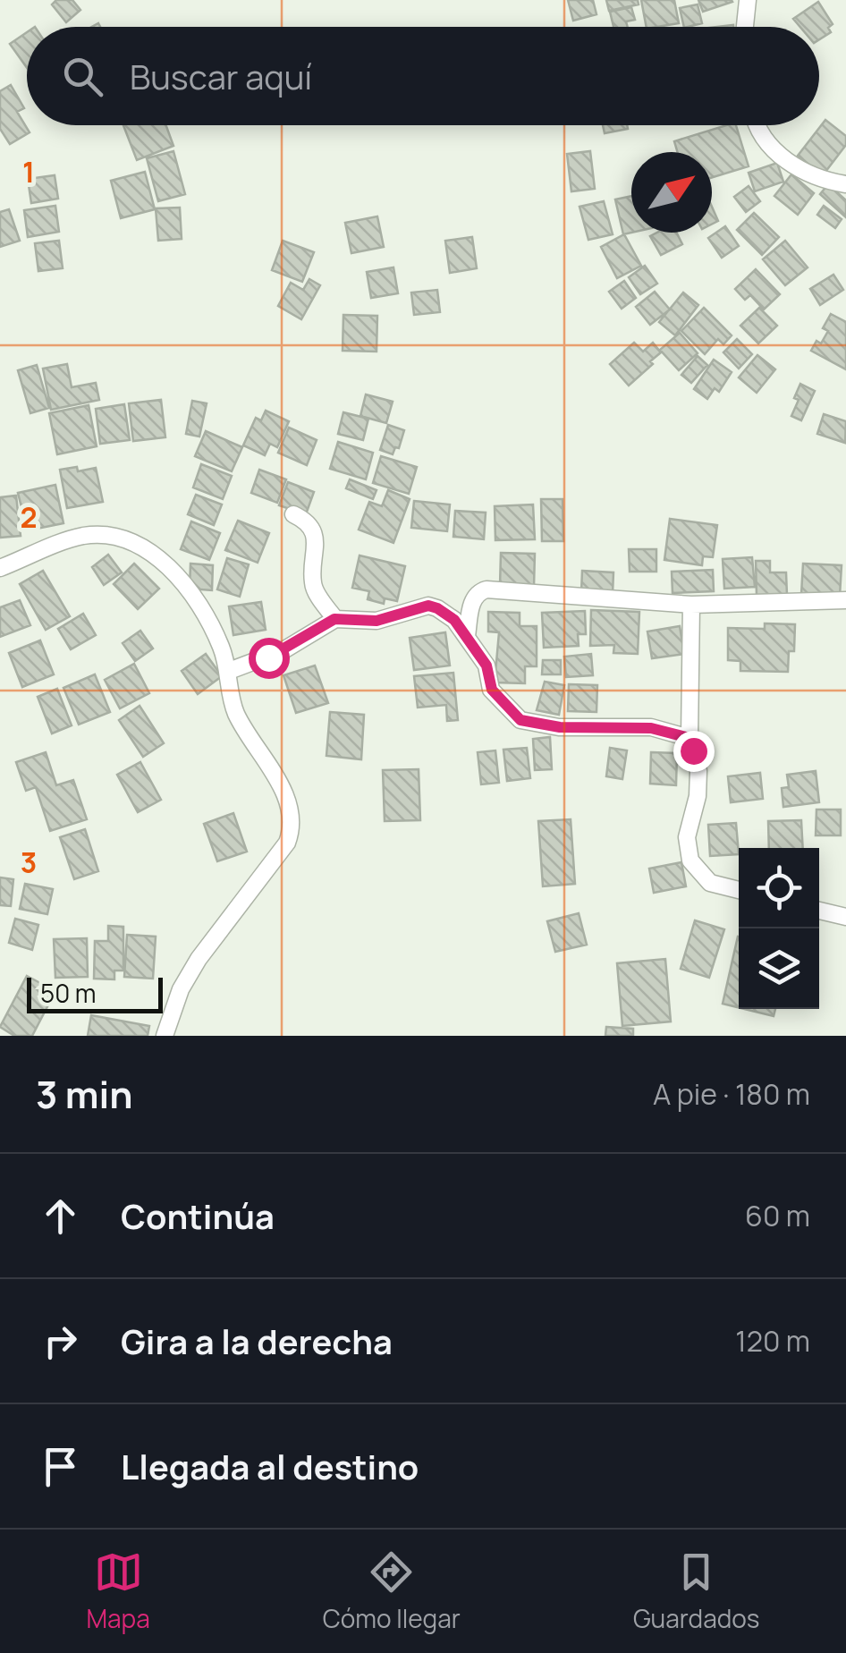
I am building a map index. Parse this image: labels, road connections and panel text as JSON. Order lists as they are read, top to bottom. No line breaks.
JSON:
{"scale_bar":"50 m","north":"top right","page":{"search":"Buscar aquí","scale":"50 m","heading":["3 min","A pie · 180 m"],"list":[["Continúa","60 m"],["Gira a la derecha","120 m"],"Llegada al destino"],"nav":["Mapa","Cómo llegar","Guardados"]},"grid":{"rows":["1","2","3"]}}
